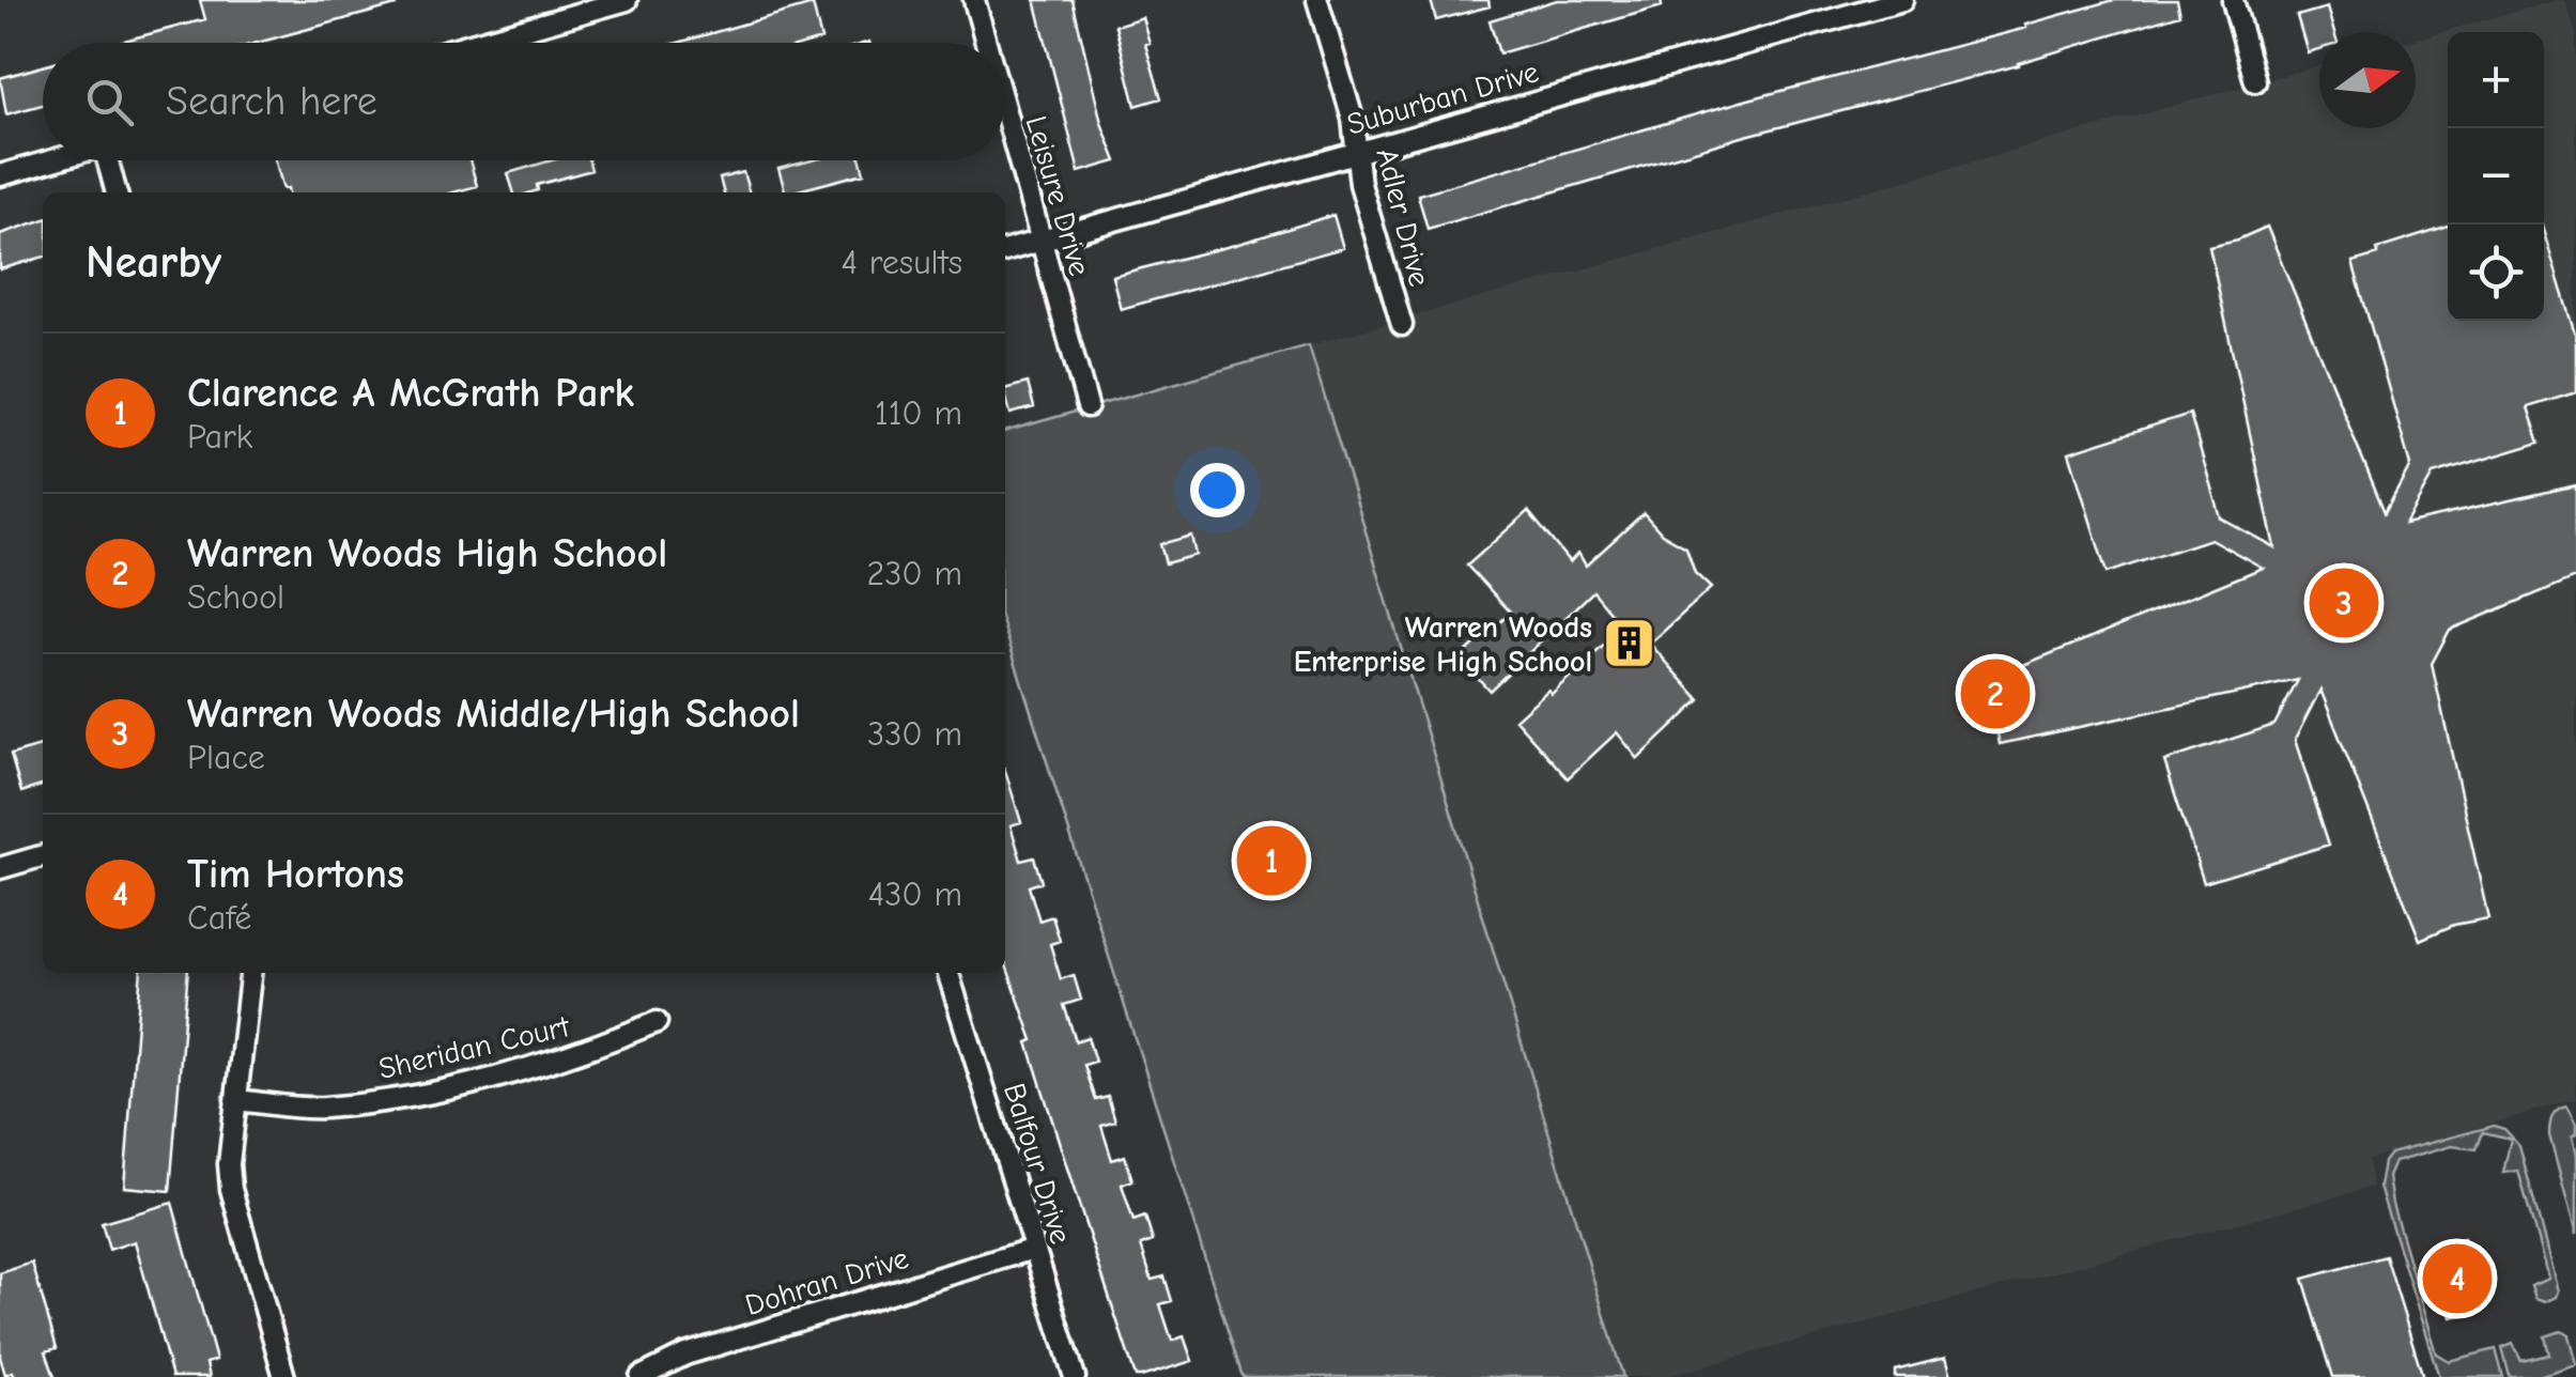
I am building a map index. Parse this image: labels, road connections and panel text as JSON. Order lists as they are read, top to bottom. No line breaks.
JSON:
{"streets":{"street":["Suburban Drive","Leisure Drive","Adler Drive","Sheridan Court","Balfour Drive","Dohran Drive"]},"crossings":[["Suburban Drive","Leisure Drive"],["Suburban Drive","Adler Drive"],["Balfour Drive","Dohran Drive"]],"places":{"building":["Warren Woods Enterprise High School"]},"north":"right","page":{"map_buttons":["+","−"],"search":"Search here","heading":["Nearby","4 results"],"list":[{"mark":"1","name":"Clarence A McGrath Park","note":"Park","value":"110 m"},{"mark":"2","name":"Warren Woods High School","note":"School","value":"230 m"},{"mark":"3","name":"Warren Woods Middle/High School","note":"Place","value":"330 m"},{"mark":"4","name":"Tim Hortons","note":"Café","value":"430 m"}],"pins":["3","2","1","4"]}}
